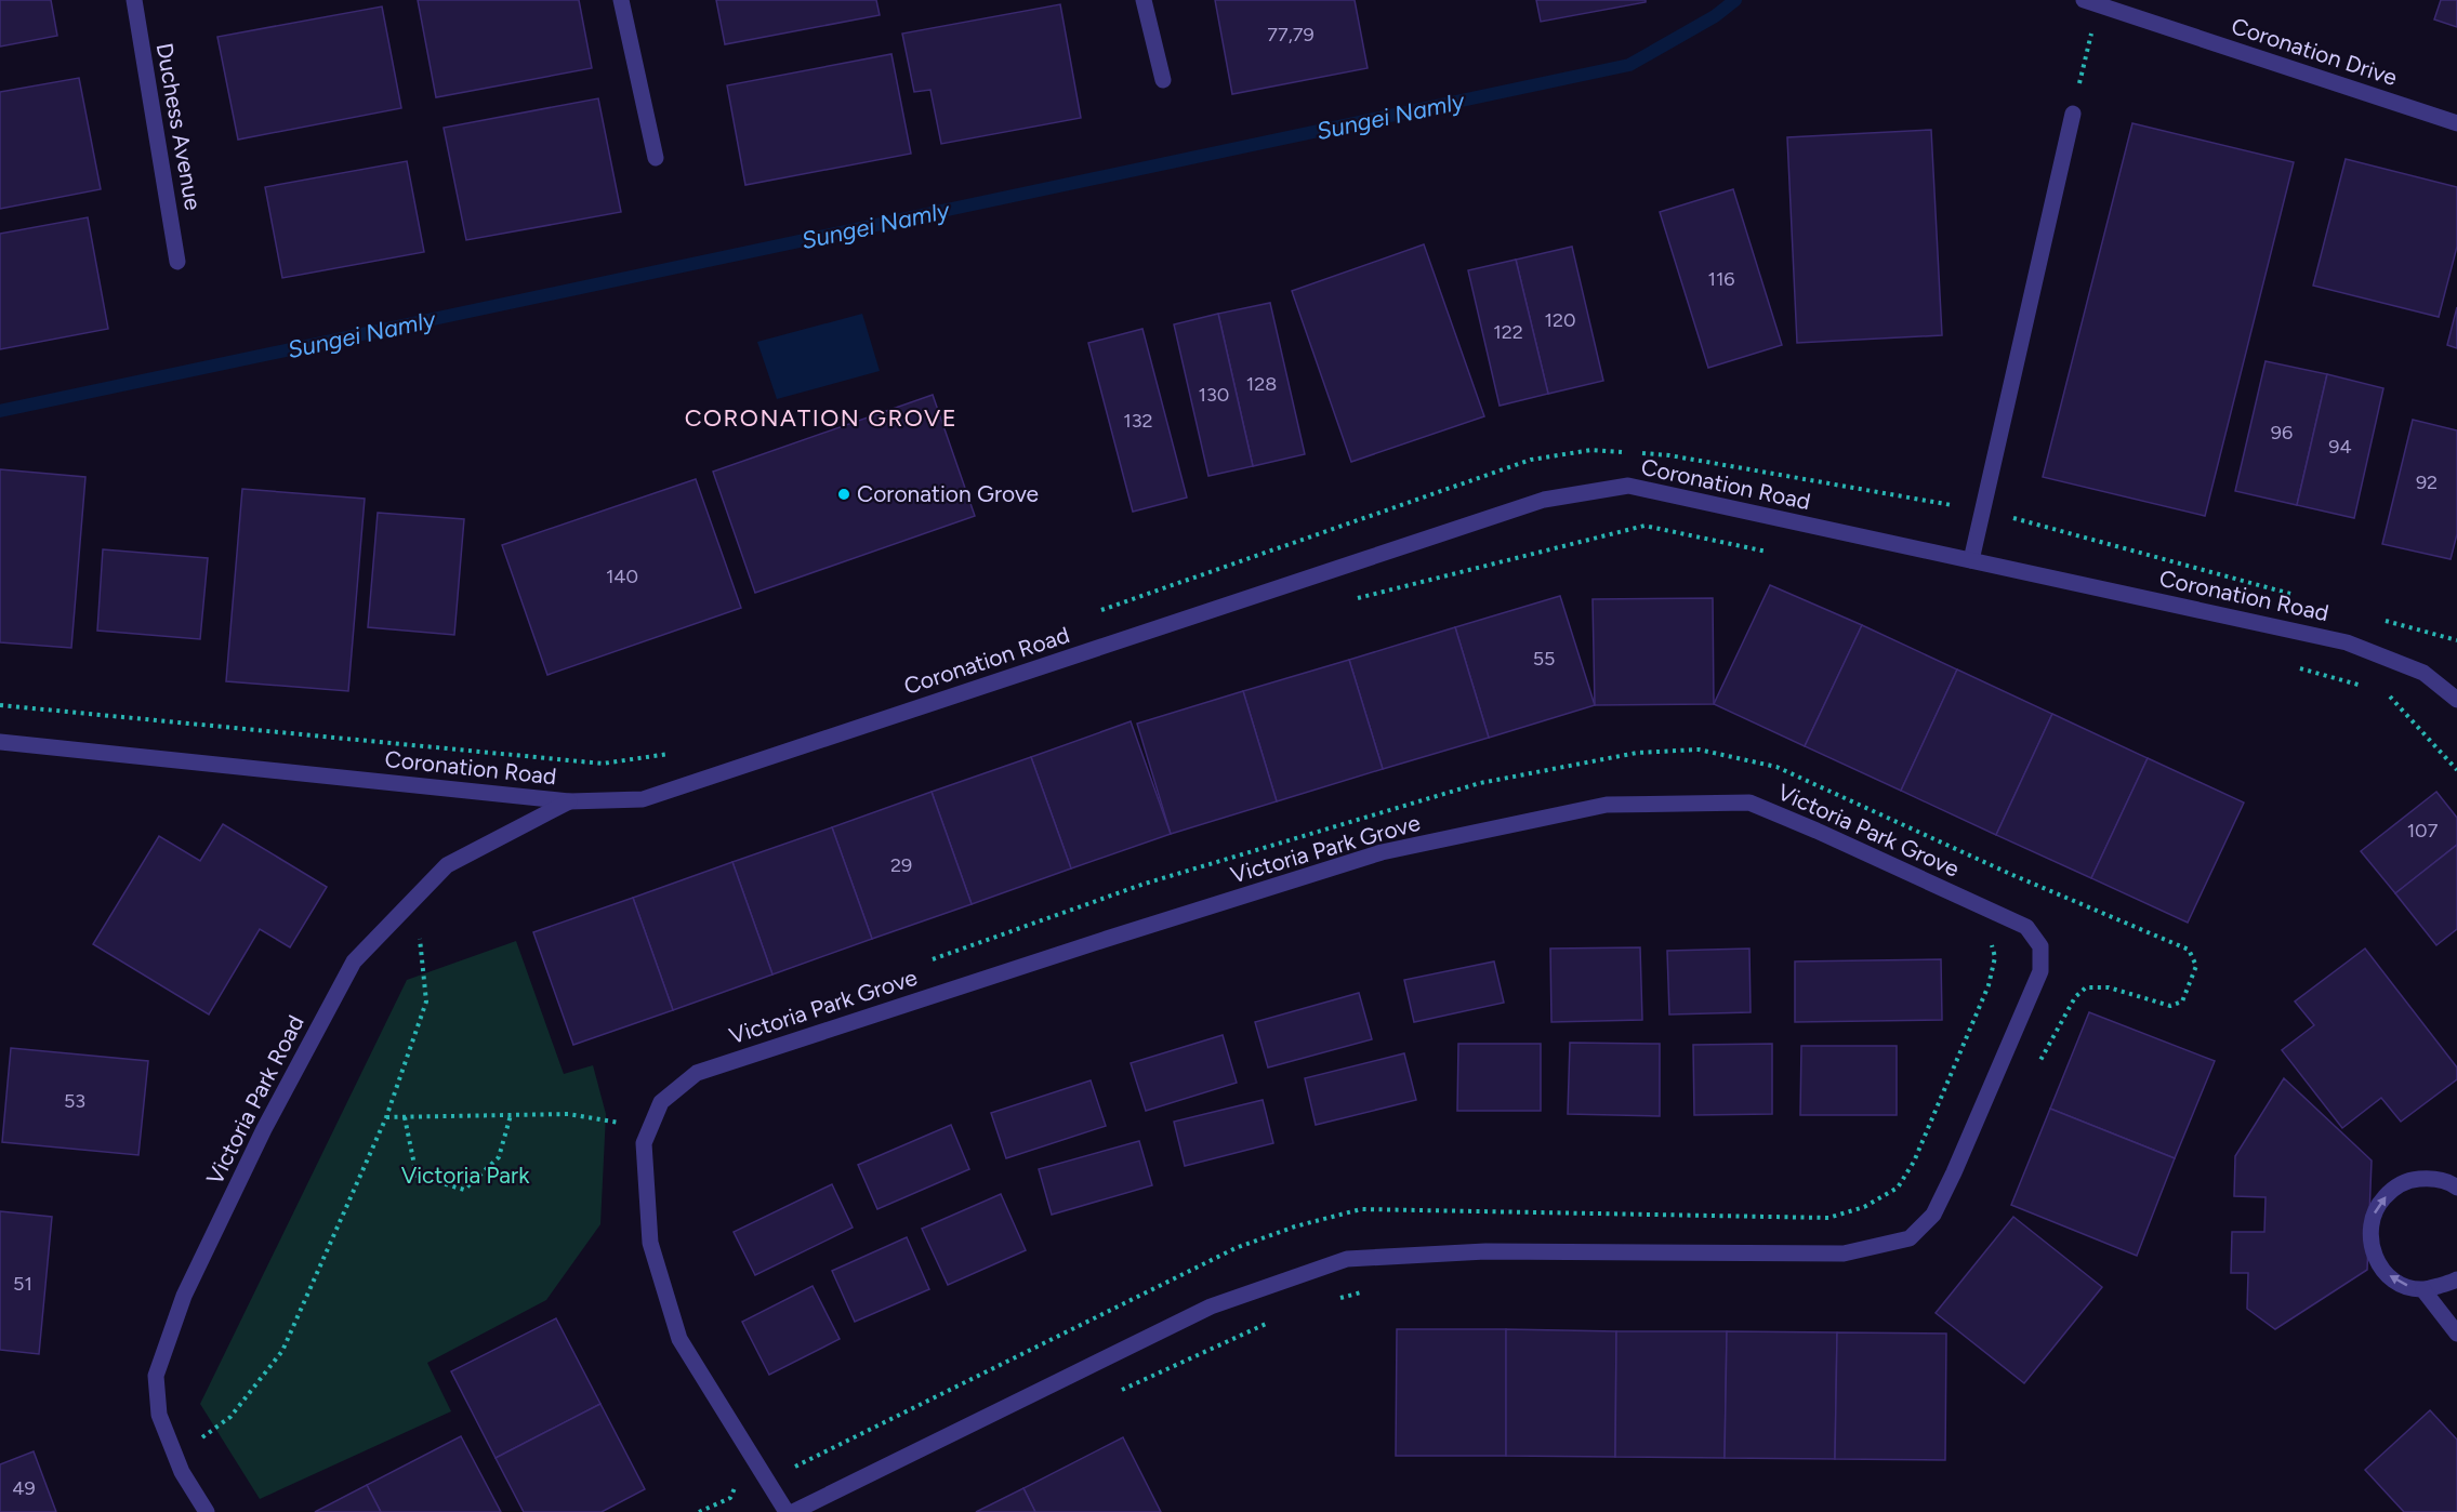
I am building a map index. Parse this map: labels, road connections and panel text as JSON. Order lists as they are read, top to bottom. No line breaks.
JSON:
{"streets":{"street":["Coronation Drive","Duchess Avenue","Coronation Road","Victoria Park Grove","Victoria Park Road"]},"crossings":[["Coronation Road","Victoria Park Road"]],"districts":["CORONATION GROVE"],"water":["Sungei Namly"],"parks":["Victoria Park"],"places":["Coronation Grove"],"house_numbers":["77,79","116","120","122","128","130","132","96","94","92","140","55","107","29","53","51","49"]}
